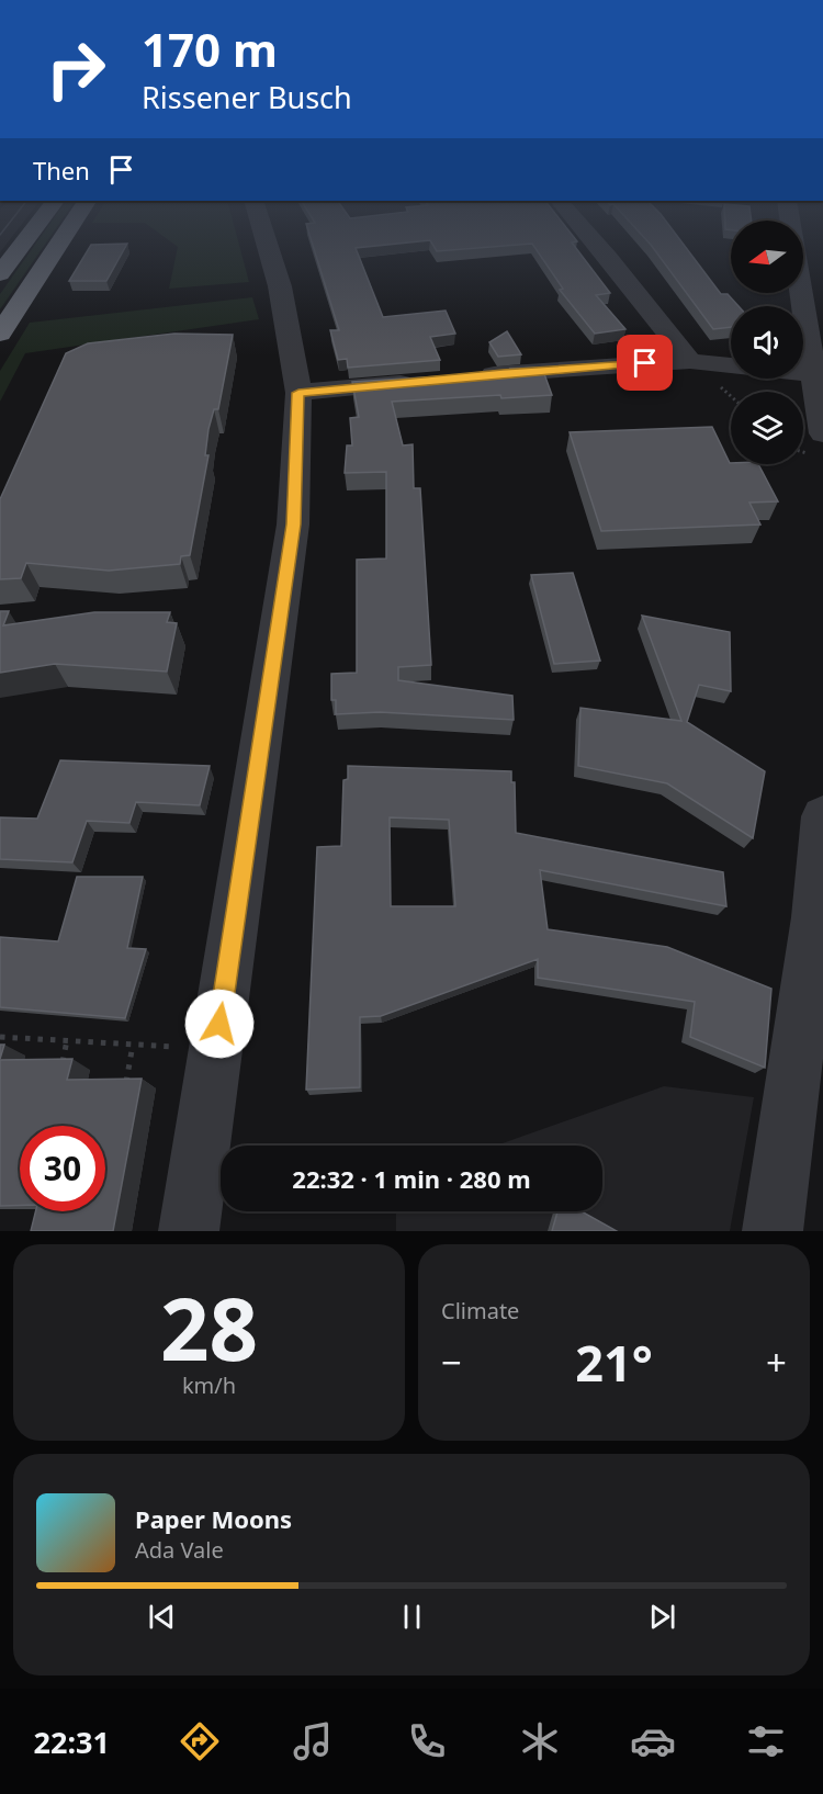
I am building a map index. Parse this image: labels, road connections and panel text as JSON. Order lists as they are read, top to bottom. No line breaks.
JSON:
{"north":"left","page":{"turn":["170 m","Rissener Busch"],"then":"Then","limit":"30","trip":"22:32 · 1 min · 280 m","tile":[["28","km/h"],"Climate"],"heat":["−","21°","+"],"song":["Paper Moons","Ada Vale"],"tabs":"22:31"}}
